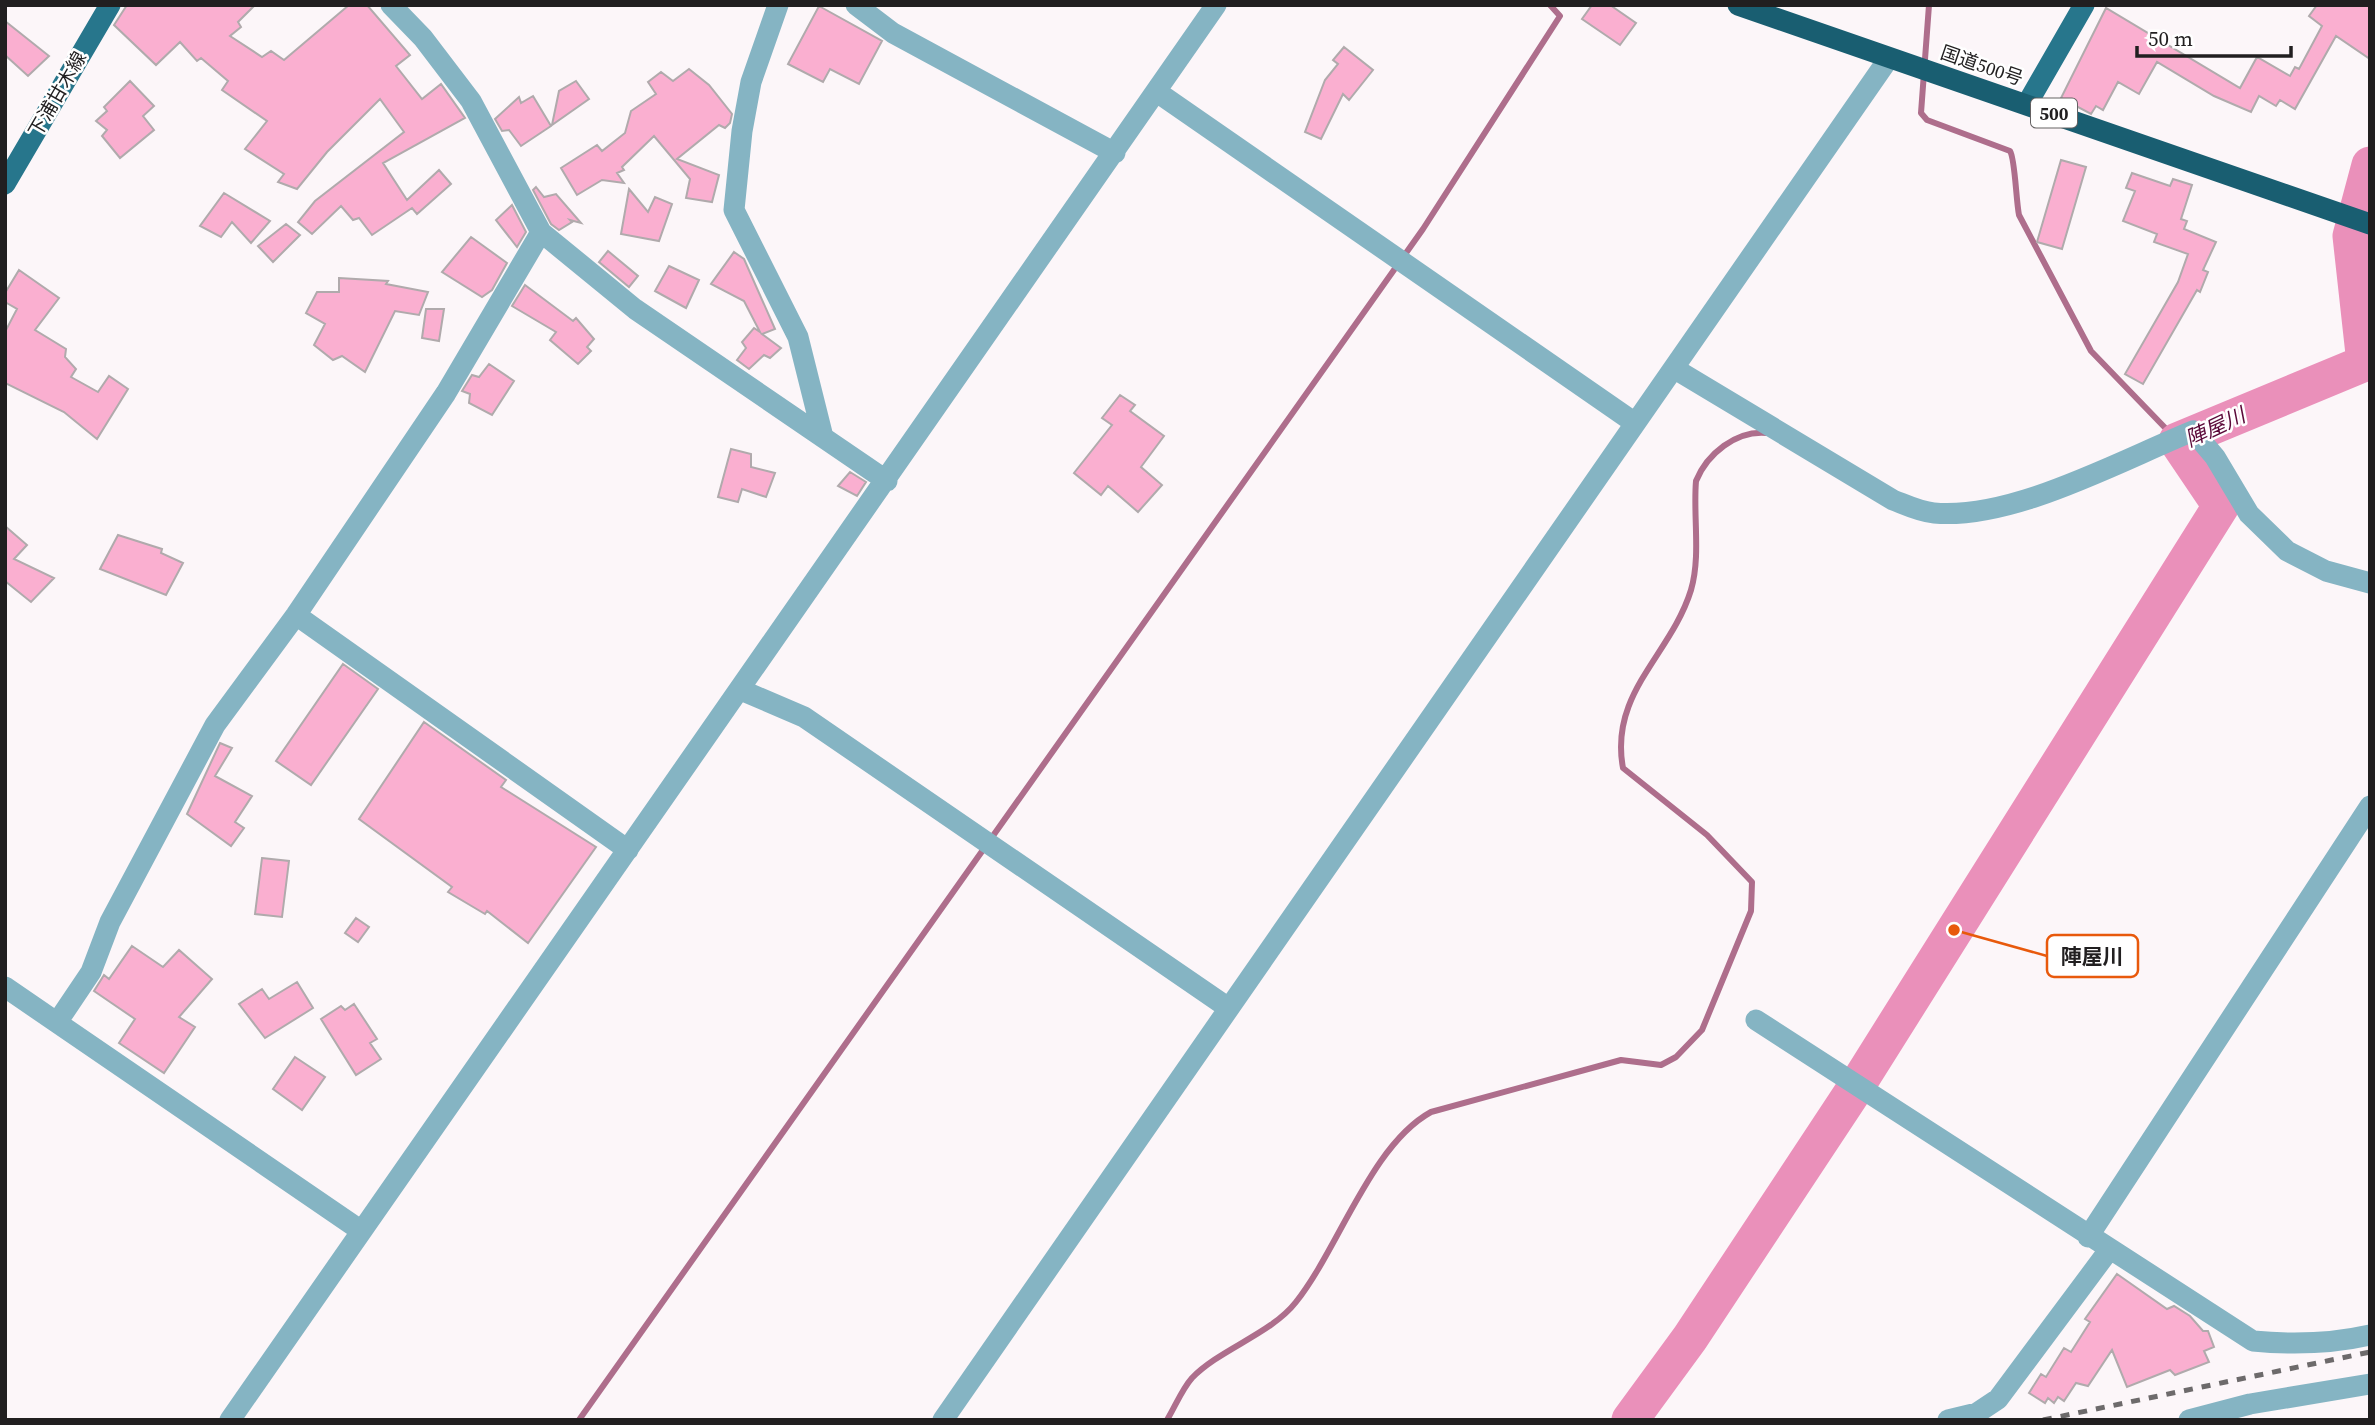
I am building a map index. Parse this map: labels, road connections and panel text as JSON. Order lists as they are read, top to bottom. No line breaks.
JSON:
{"streets":{"highway":["国道500号","500"],"main road":["下浦甘木線"]},"water":["陣屋川"],"places":["陣屋川"],"scale_bar":"50 m"}
